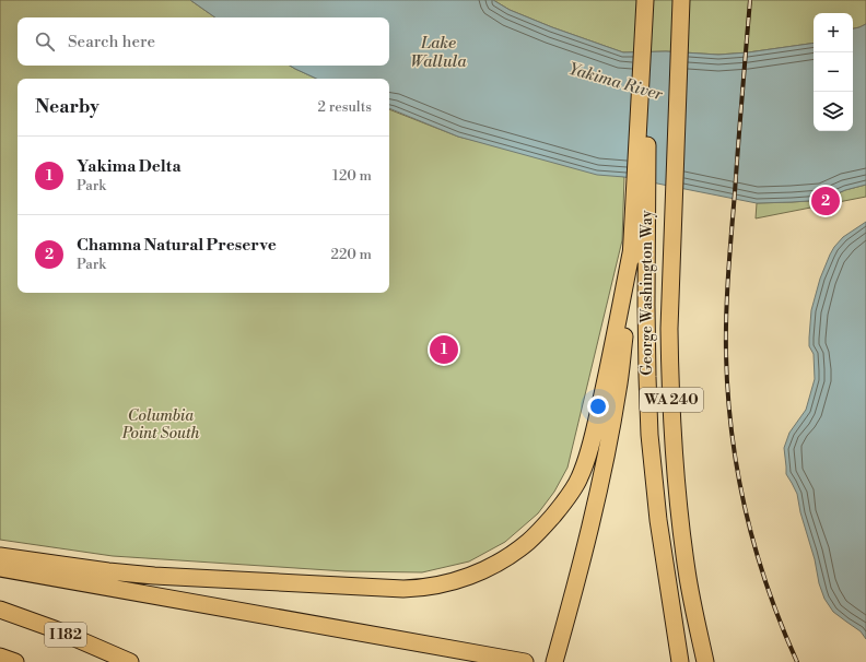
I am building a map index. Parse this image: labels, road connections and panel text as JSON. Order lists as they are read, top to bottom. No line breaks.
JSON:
{"streets":{"highway":["George Washington Way","WA 240","I 182"]},"crossings":[["George Washington Way","WA 240"]],"water":["Lake Wallula","Yakima River"],"parks":["Columbia Point South"],"page":{"map_buttons":["+","−"],"search":"Search here","heading":["Nearby","2 results"],"list":[{"mark":"1","name":"Yakima Delta","note":"Park","value":"120 m"},{"mark":"2","name":"Chamna Natural Preserve","note":"Park","value":"220 m"}],"pins":["2","1"]}}
